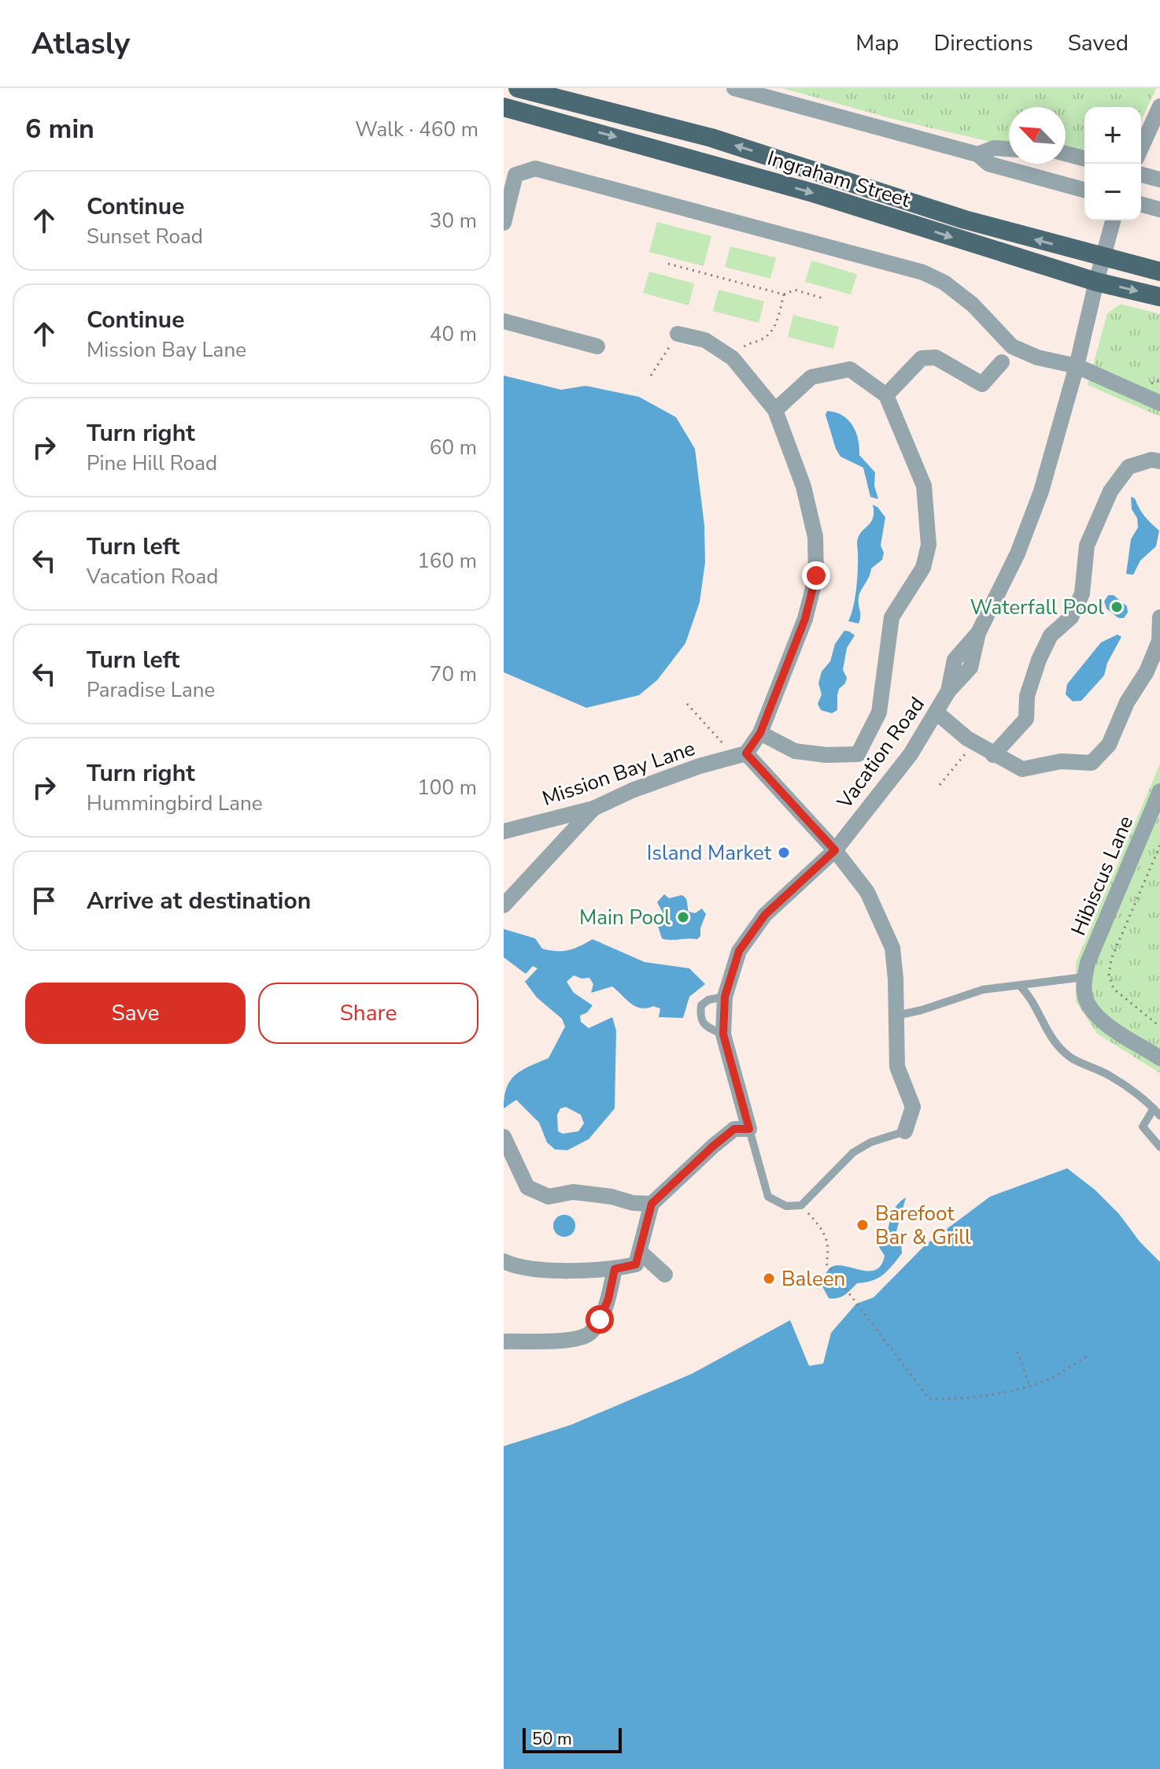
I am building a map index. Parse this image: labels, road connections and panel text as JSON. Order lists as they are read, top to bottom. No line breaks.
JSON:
{"streets":{"main road":["Ingraham Street"],"street":["Vacation Road","Mission Bay Lane","Hibiscus Lane"]},"crossings":[["Ingraham Street","Vacation Road"]],"places":["Waterfall Pool","Island Market","Main Pool","Barefoot Bar & Grill","Baleen"],"scale_bar":"50 m","north":"top left","page":{"header":"Atlasly","nav":["Map","Directions","Saved"],"heading":["6 min","Walk · 460 m"],"map_buttons":["+","−"],"list":[["Continue","Sunset Road","30 m"],["Continue","Mission Bay Lane","40 m"],["Turn right","Pine Hill Road","60 m"],["Turn left","Vacation Road","160 m"],["Turn left","Paradise Lane","70 m"],["Turn right","Hummingbird Lane","100 m"],"Arrive at destination"],"buttons":["Save","Share"],"scale":"50 m"}}
